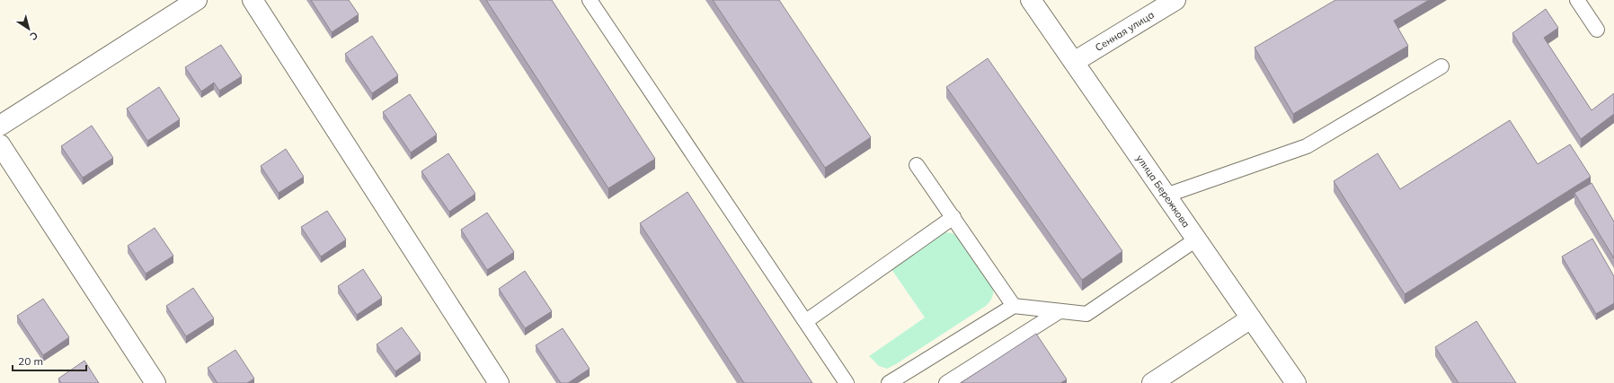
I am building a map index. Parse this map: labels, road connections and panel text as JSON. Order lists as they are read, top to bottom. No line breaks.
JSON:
{"streets":{"street":["Сенная улица","улица Бережкова"]},"crossings":[["Сенная улица","улица Бережкова"]],"scale_bar":"20 m","north":"bottom right"}
